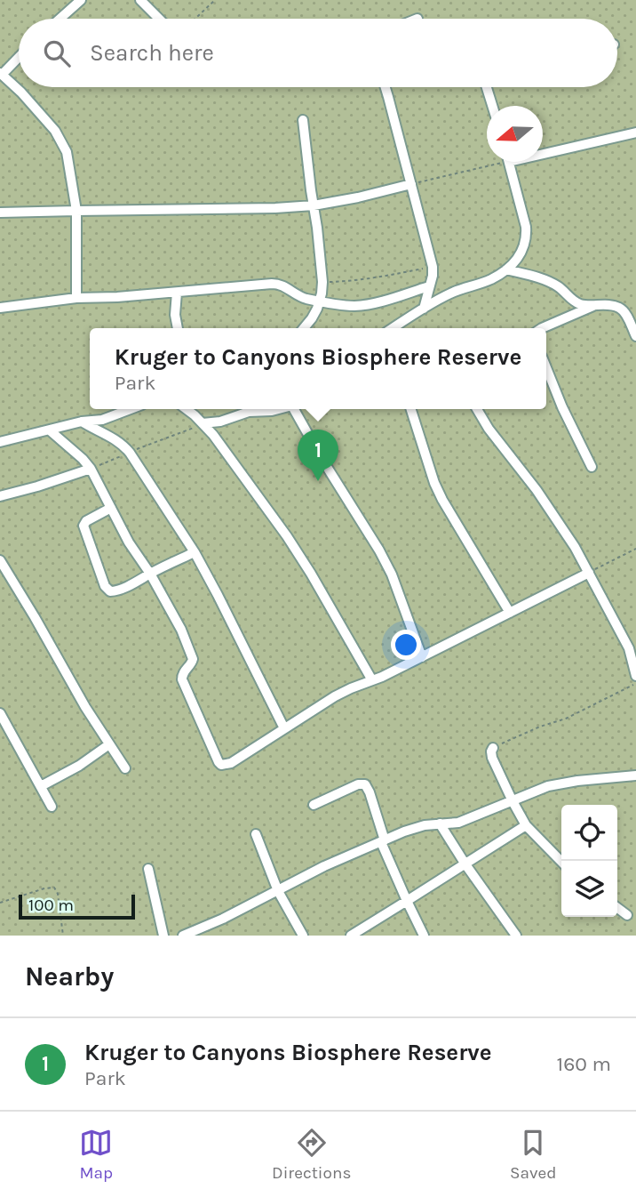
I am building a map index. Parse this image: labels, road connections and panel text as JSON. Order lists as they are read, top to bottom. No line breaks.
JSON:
{"scale_bar":"100 m","north":"left","page":{"search":"Search here","popup":["Kruger to Canyons Biosphere Reserve","Park"],"pins":"1","scale":"100 m","heading":"Nearby","list":[{"mark":"1","name":"Kruger to Canyons Biosphere Reserve","note":"Park","value":"160 m"}],"nav":["Map","Directions","Saved"]}}
